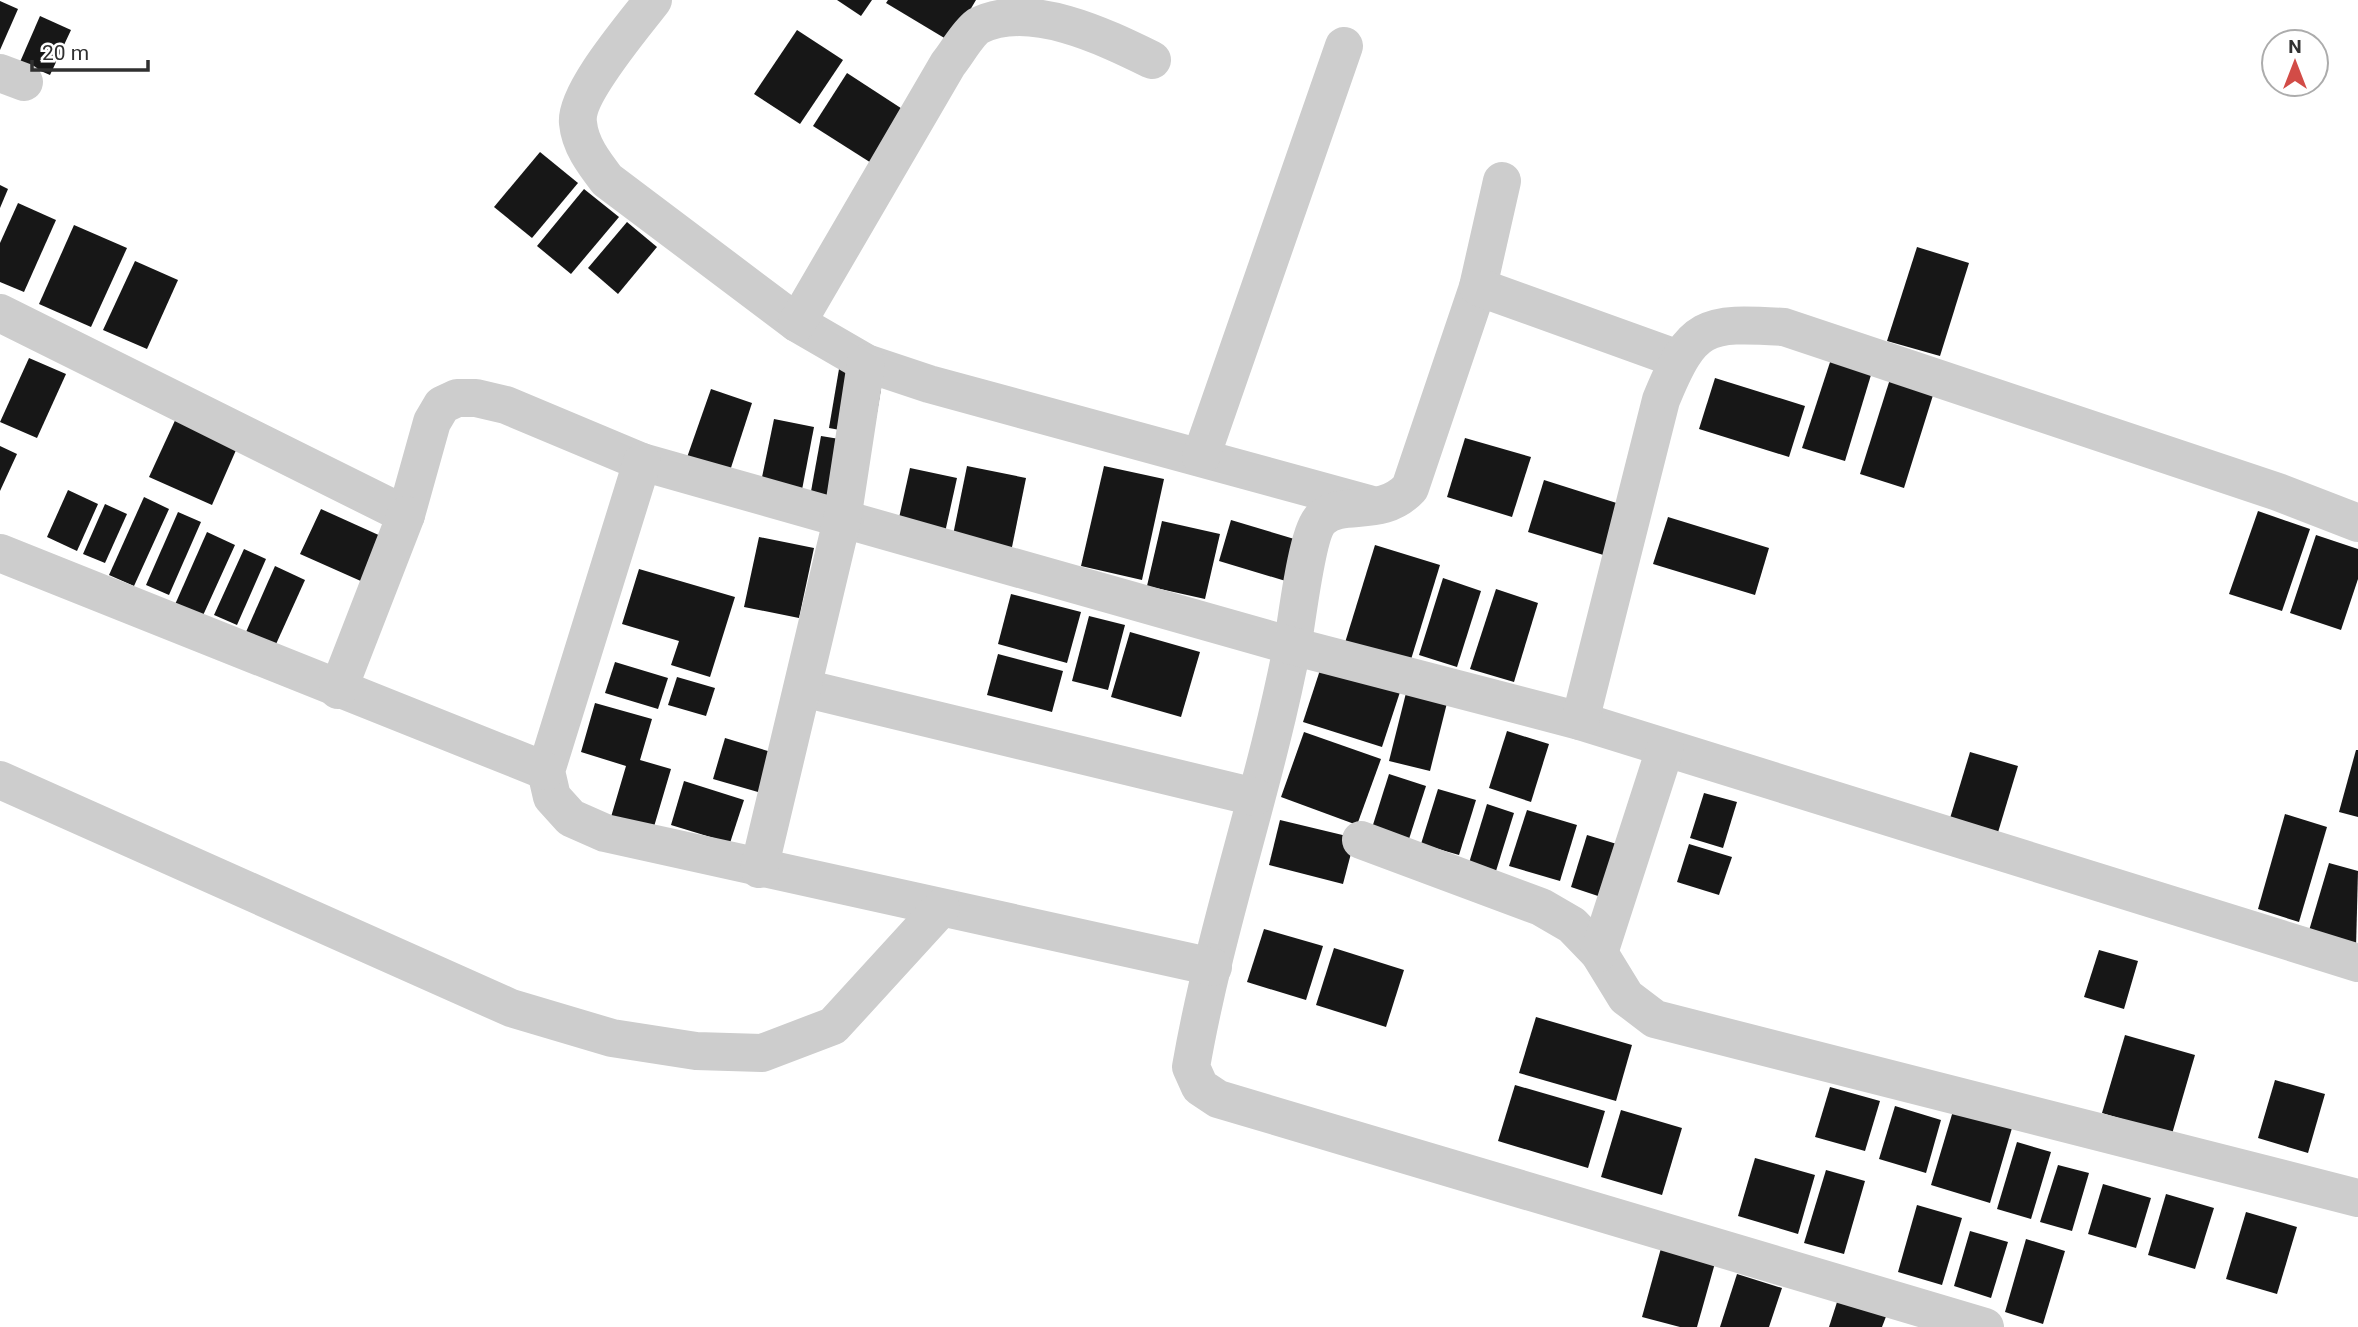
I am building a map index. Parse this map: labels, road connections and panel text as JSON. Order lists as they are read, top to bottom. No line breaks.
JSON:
{"scale_bar":"20 m","north":"top"}
